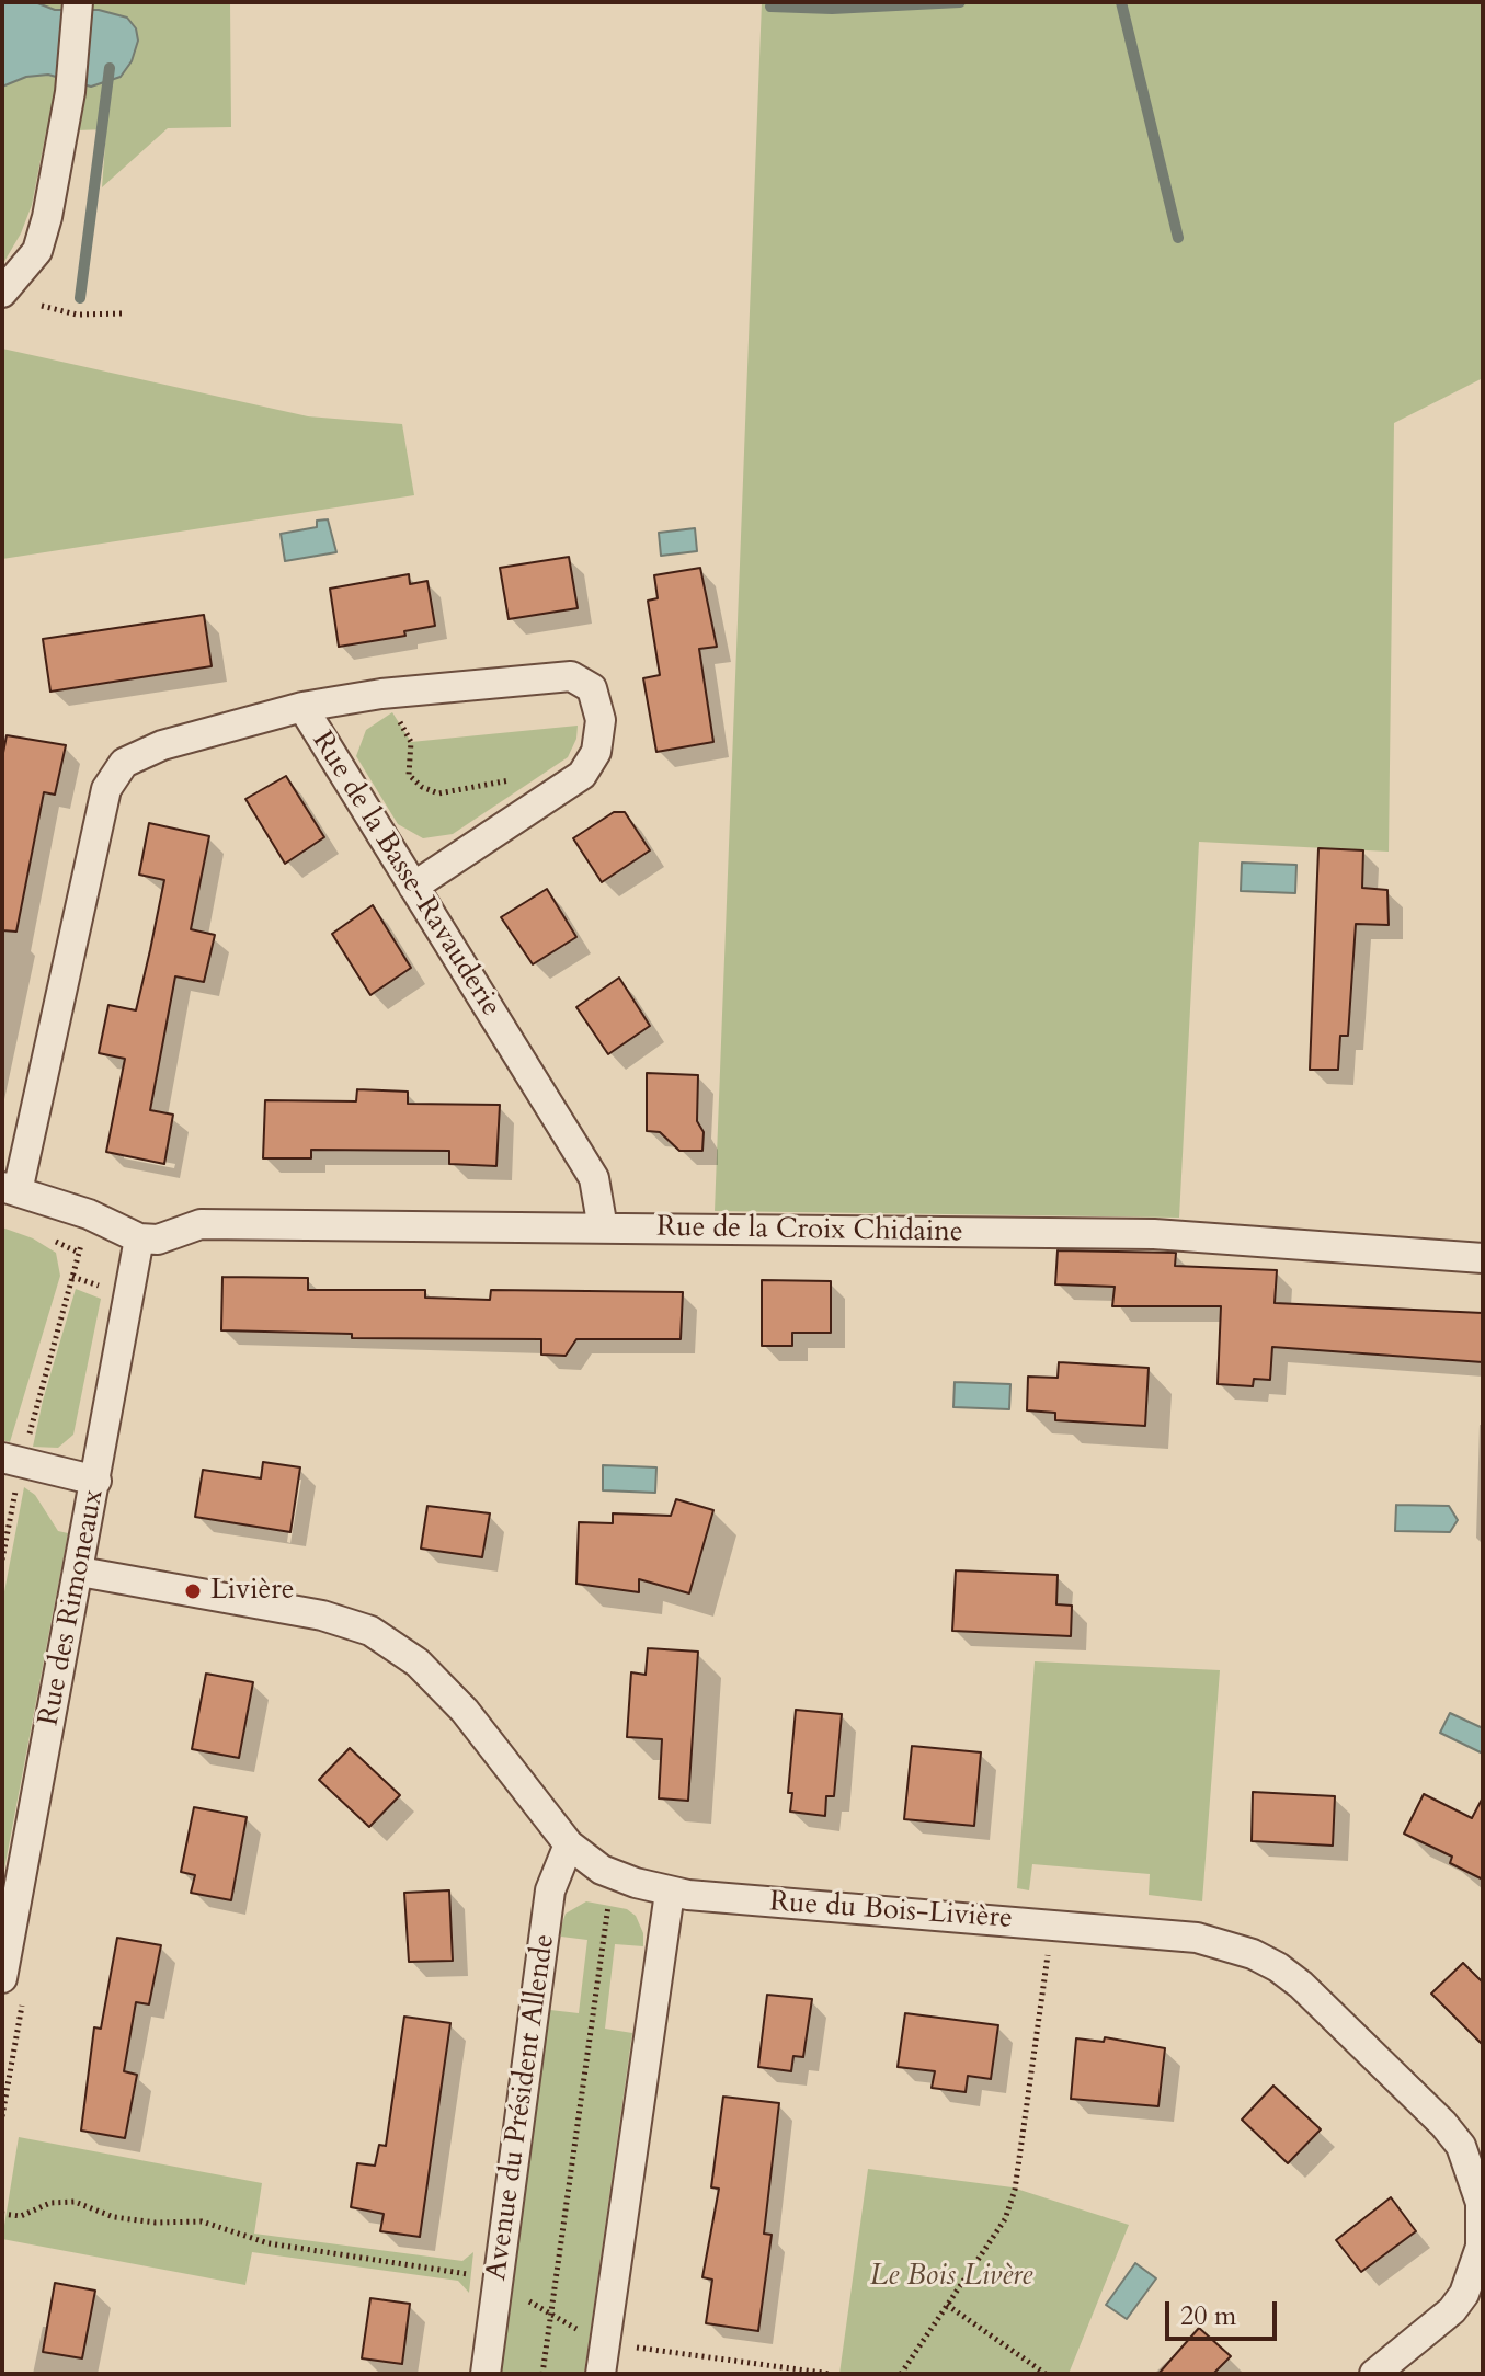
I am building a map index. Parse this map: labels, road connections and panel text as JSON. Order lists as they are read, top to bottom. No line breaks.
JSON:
{"streets":{"street":["Rue de la Basse-Ravauderie","Rue de la Croix Chidaine","Rue des Rimoneaux","Rue du Bois-Livière","Avenue du Président Allende"]},"crossings":[["Rue de la Basse-Ravauderie","Rue de la Croix Chidaine"],["Rue de la Croix Chidaine","Rue des Rimoneaux"],["Rue des Rimoneaux","Rue du Bois-Livière"],["Rue du Bois-Livière","Avenue du Président Allende"]],"parks":["Le Bois Livère"],"places":["Livière"],"scale_bar":"20 m"}
